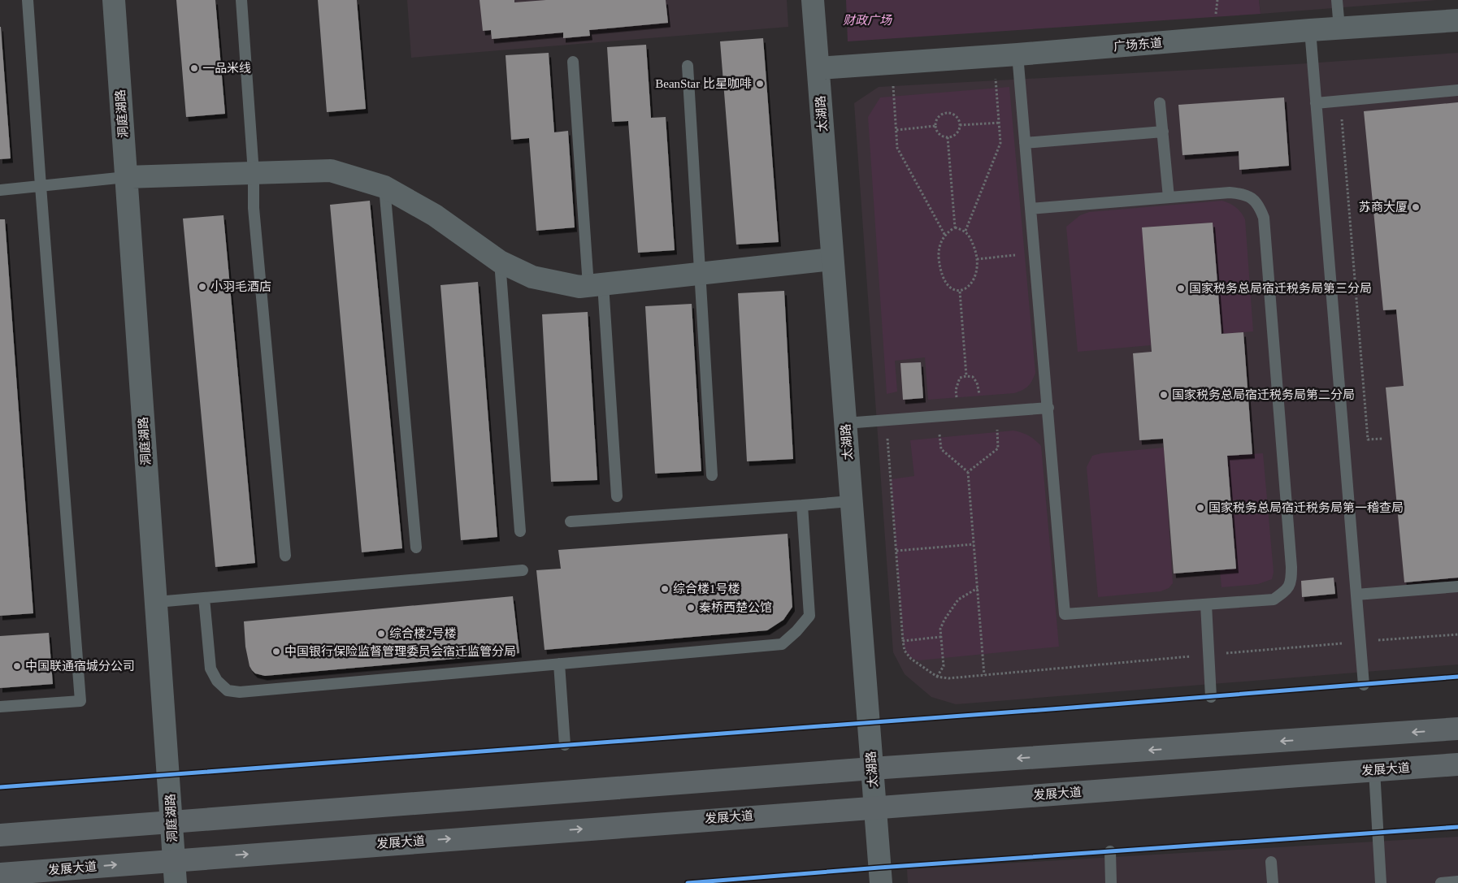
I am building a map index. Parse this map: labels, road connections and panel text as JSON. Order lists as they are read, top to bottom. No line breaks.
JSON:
{"streets":{"main road":["发展大道"],"street":["广场东道","洞庭湖路","太湖路"]},"crossings":[["广场东道","太湖路"],["洞庭湖路","发展大道"],["太湖路","发展大道"]],"parks":["财政广场"],"places":["一品米线","BeanStar 比星咖啡","苏商大厦","小羽毛酒店","国家税务总局宿迁税务局第三分局","国家税务总局宿迁税务局第二分局","国家税务总局宿迁税务局第一稽查局","综合楼1号楼","秦桥西楚公馆","综合楼2号楼","中国银行保险监督管理委员会宿迁监管分局","中国联通宿城分公司"]}
